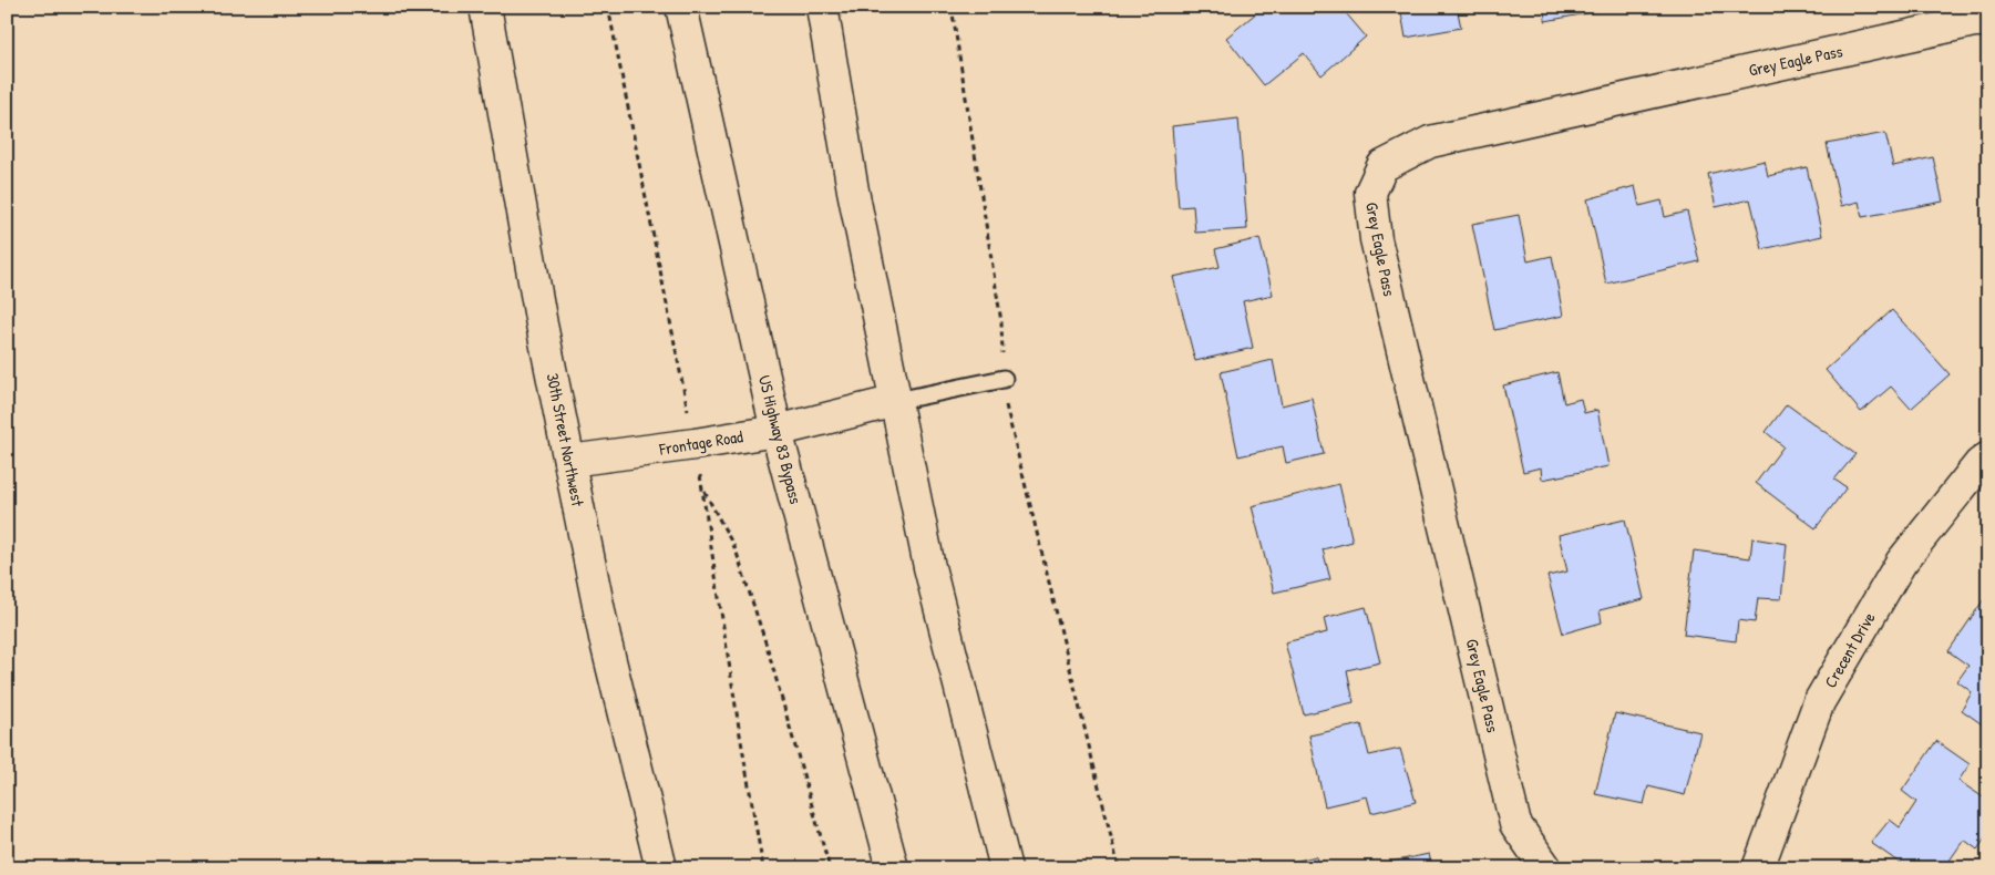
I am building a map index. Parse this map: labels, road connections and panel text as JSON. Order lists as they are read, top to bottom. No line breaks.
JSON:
{"streets":{"main road":["Grey Eagle Pass","30th Street Northwest","US Highway 83 Bypass","Frontage Road","Crecent Drive"]},"crossings":[["30th Street Northwest","Frontage Road"],["US Highway 83 Bypass","Frontage Road"]]}
